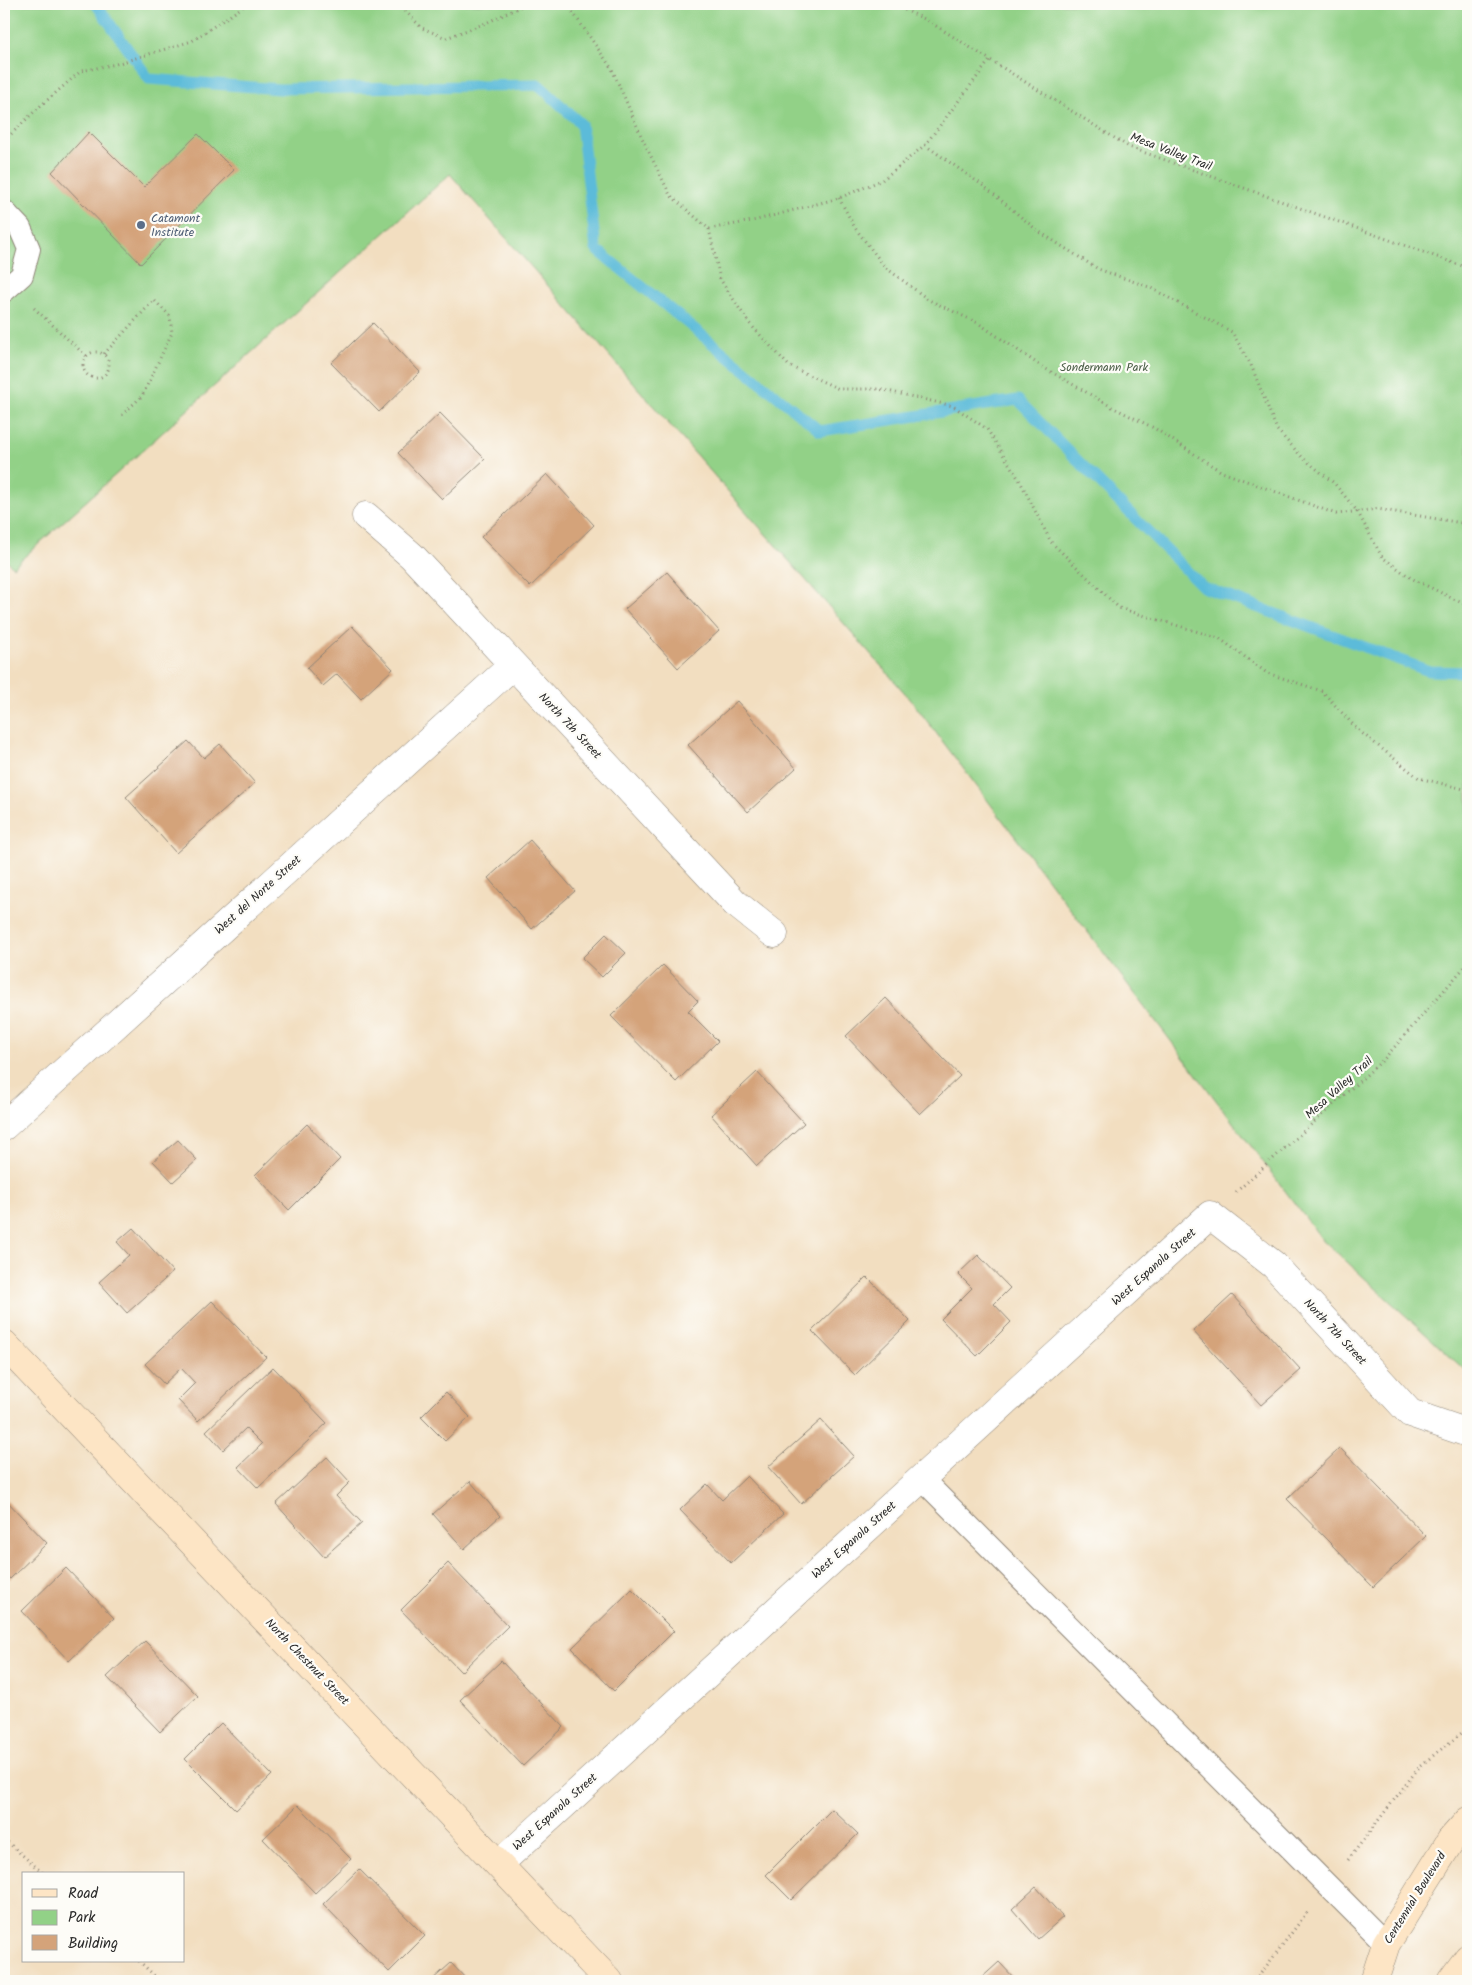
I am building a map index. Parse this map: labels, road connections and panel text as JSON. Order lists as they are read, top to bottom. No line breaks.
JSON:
{"streets":{"main road":["North Chestnut Street","Centennial Boulevard"],"street":["North 7th Street","West del Norte Street","West Espanola Street"],"path":["Mesa Valley Trail"]},"crossings":[["Mesa Valley Trail","North 7th Street"],["Mesa Valley Trail","West Espanola Street"],["North 7th Street","West del Norte Street"],["North 7th Street","West Espanola Street"],["West Espanola Street","North Chestnut Street"]],"parks":["Sondermann Park"],"places":["Catamont Institute"],"legend":["Road","Park","Building"]}
